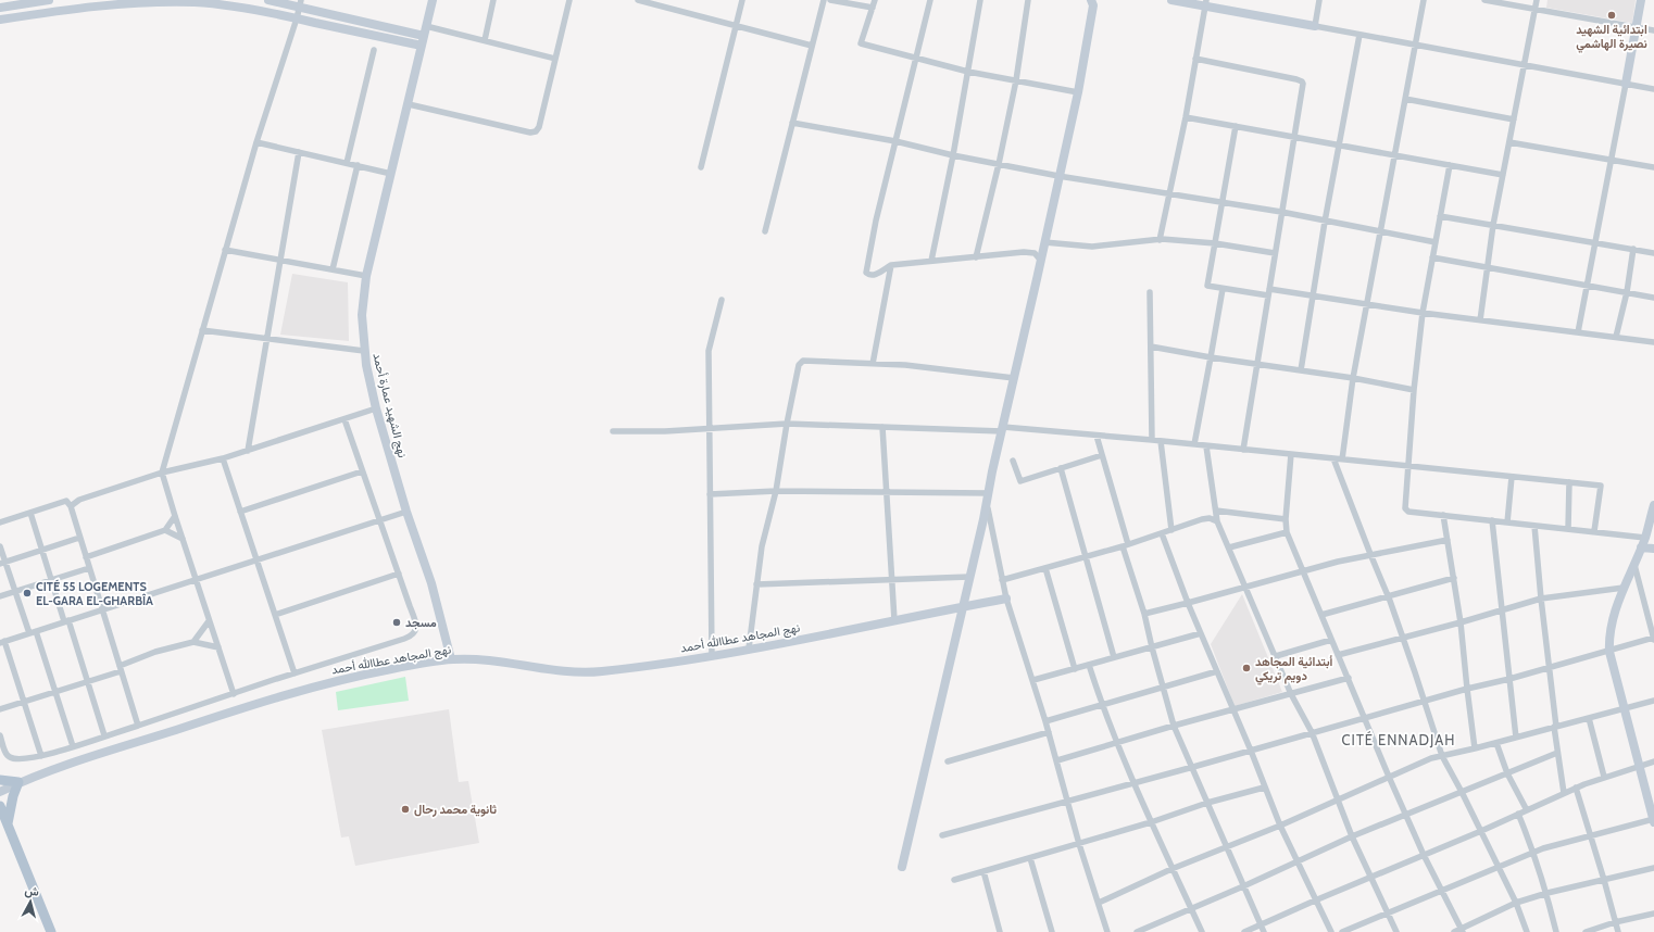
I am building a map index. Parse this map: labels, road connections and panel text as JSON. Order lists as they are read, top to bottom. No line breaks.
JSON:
{"streets":{"street":["نهج الشهيد عمارة أحمد","نهج المجاهد عطاالله أحمد"]},"crossings":[["نهج الشهيد عمارة أحمد","نهج المجاهد عطاالله أحمد"]],"districts":["CITÉ ENNADJAH"],"places":["ابتدائية الشهيد نصيرة الهاشمي","CITÉ 55 LOGEMENTS EL-GARA EL-GHARBÎA","مسجد","أبتدائية المجاهد دويم تريكي","ثانوية محمد رحال"],"north":"top"}
